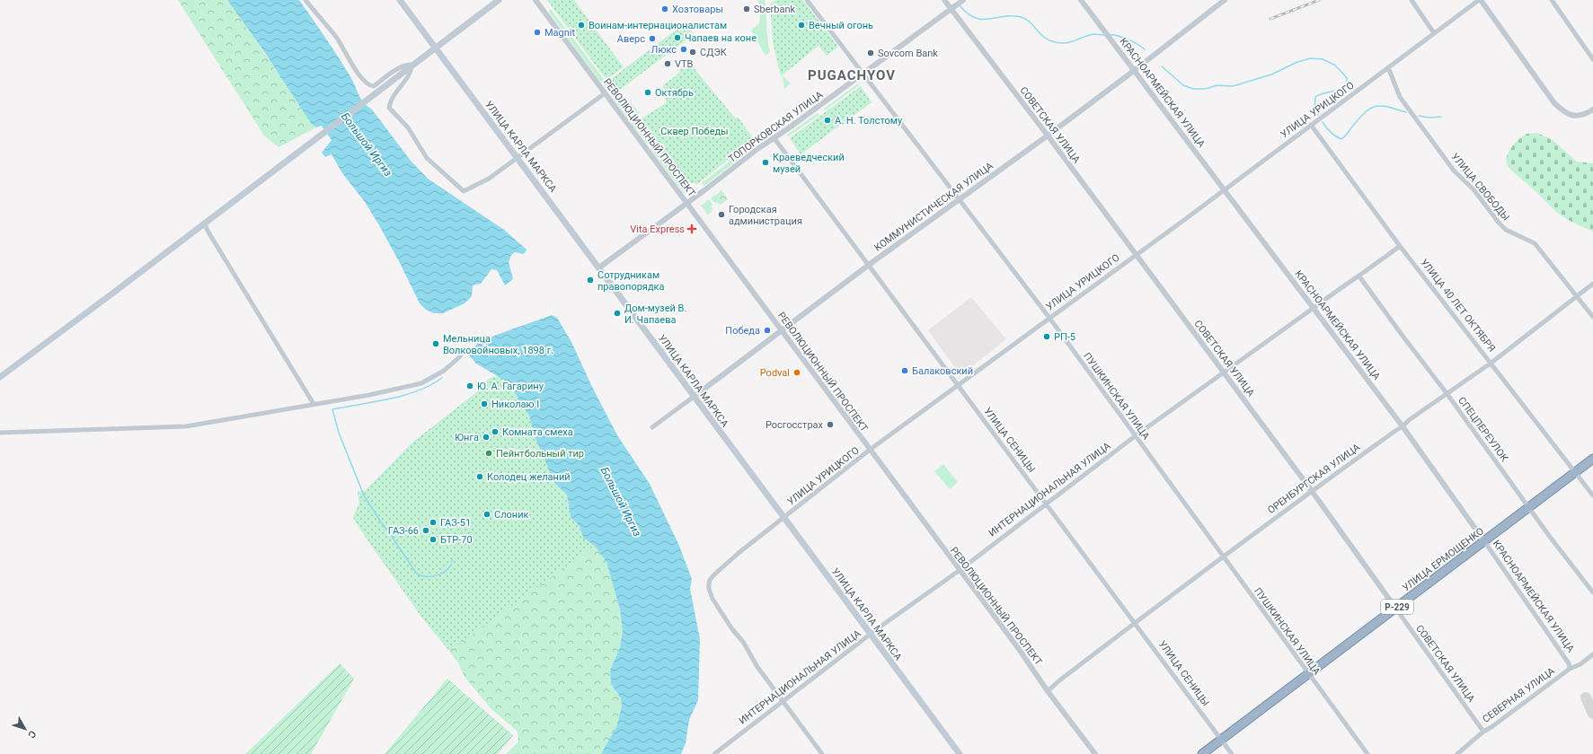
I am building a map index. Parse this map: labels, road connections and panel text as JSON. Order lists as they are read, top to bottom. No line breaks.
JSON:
{"streets":{"highway":["УЛИЦА ЕРМОЩЕНКО","Р-229"],"main road":["УЛИЦА КАРЛА МАРКСА"],"street":["КРАСНОАРМЕЙСКАЯ УЛИЦА","УЛИЦА УРИЦКОГО","СОВЕТСКАЯ УЛИЦА","ТОПОРКОВСКАЯ УЛИЦА","РЕВОЛЮЦИОННЫЙ ПРОСПЕКТ","УЛИЦА СВОБОДЫ","КОММУНИСТИЧЕСКАЯ УЛИЦА","УЛИЦА 40 ЛЕТ ОКТЯБРЯ","ПУШКИНСКАЯ УЛИЦА","СПЕЦПЕРЕУЛОК","УЛИЦА СЕНИЦЫ","ОРЕНБУРГСКАЯ УЛИЦА","ИНТЕРНАЦИОНАЛЬНАЯ УЛИЦА","СЕВЕРНАЯ УЛИЦА"]},"crossings":[["КРАСНОАРМЕЙСКАЯ УЛИЦА","УЛИЦА УРИЦКОГО"],["КРАСНОАРМЕЙСКАЯ УЛИЦА","КОММУНИСТИЧЕСКАЯ УЛИЦА"],["КРАСНОАРМЕЙСКАЯ УЛИЦА","ОРЕНБУРГСКАЯ УЛИЦА"],["КРАСНОАРМЕЙСКАЯ УЛИЦА","ИНТЕРНАЦИОНАЛЬНАЯ УЛИЦА"],["КРАСНОАРМЕЙСКАЯ УЛИЦА","УЛИЦА ЕРМОЩЕНКО"],["КРАСНОАРМЕЙСКАЯ УЛИЦА","СЕВЕРНАЯ УЛИЦА"],["УЛИЦА УРИЦКОГО","СОВЕТСКАЯ УЛИЦА"],["УЛИЦА УРИЦКОГО","РЕВОЛЮЦИОННЫЙ ПРОСПЕКТ"],["УЛИЦА УРИЦКОГО","УЛИЦА КАРЛА МАРКСА"],["УЛИЦА УРИЦКОГО","УЛИЦА СВОБОДЫ"],["УЛИЦА УРИЦКОГО","УЛИЦА 40 ЛЕТ ОКТЯБРЯ"],["УЛИЦА УРИЦКОГО","ПУШКИНСКАЯ УЛИЦА"],["УЛИЦА УРИЦКОГО","УЛИЦА СЕНИЦЫ"],["УЛИЦА УРИЦКОГО","ИНТЕРНАЦИОНАЛЬНАЯ УЛИЦА"],["СОВЕТСКАЯ УЛИЦА","ТОПОРКОВСКАЯ УЛИЦА"],["СОВЕТСКАЯ УЛИЦА","КОММУНИСТИЧЕСКАЯ УЛИЦА"],["СОВЕТСКАЯ УЛИЦА","ОРЕНБУРГСКАЯ УЛИЦА"],["СОВЕТСКАЯ УЛИЦА","ИНТЕРНАЦИОНАЛЬНАЯ УЛИЦА"],["СОВЕТСКАЯ УЛИЦА","УЛИЦА ЕРМОЩЕНКО"],["СОВЕТСКАЯ УЛИЦА","СЕВЕРНАЯ УЛИЦА"],["ТОПОРКОВСКАЯ УЛИЦА","РЕВОЛЮЦИОННЫЙ ПРОСПЕКТ"],["ТОПОРКОВСКАЯ УЛИЦА","УЛИЦА КАРЛА МАРКСА"],["ТОПОРКОВСКАЯ УЛИЦА","ПУШКИНСКАЯ УЛИЦА"],["ТОПОРКОВСКАЯ УЛИЦА","УЛИЦА СЕНИЦЫ"],["РЕВОЛЮЦИОННЫЙ ПРОСПЕКТ","КОММУНИСТИЧЕСКАЯ УЛИЦА"],["РЕВОЛЮЦИОННЫЙ ПРОСПЕКТ","ОРЕНБУРГСКАЯ УЛИЦА"],["РЕВОЛЮЦИОННЫЙ ПРОСПЕКТ","ИНТЕРНАЦИОНАЛЬНАЯ УЛИЦА"],["УЛИЦА КАРЛА МАРКСА","КОММУНИСТИЧЕСКАЯ УЛИЦА"],["УЛИЦА КАРЛА МАРКСА","ИНТЕРНАЦИОНАЛЬНАЯ УЛИЦА"],["УЛИЦА СВОБОДЫ","ОРЕНБУРГСКАЯ УЛИЦА"],["КОММУНИСТИЧЕСКАЯ УЛИЦА","ПУШКИНСКАЯ УЛИЦА"],["КОММУНИСТИЧЕСКАЯ УЛИЦА","УЛИЦА СЕНИЦЫ"],["УЛИЦА 40 ЛЕТ ОКТЯБРЯ","ОРЕНБУРГСКАЯ УЛИЦА"],["УЛИЦА 40 ЛЕТ ОКТЯБРЯ","ИНТЕРНАЦИОНАЛЬНАЯ УЛИЦА"],["УЛИЦА 40 ЛЕТ ОКТЯБРЯ","УЛИЦА ЕРМОЩЕНКО"],["ПУШКИНСКАЯ УЛИЦА","ОРЕНБУРГСКАЯ УЛИЦА"],["ПУШКИНСКАЯ УЛИЦА","ИНТЕРНАЦИОНАЛЬНАЯ УЛИЦА"],["ПУШКИНСКАЯ УЛИЦА","УЛИЦА ЕРМОЩЕНКО"],["СПЕЦПЕРЕУЛОК","ОРЕНБУРГСКАЯ УЛИЦА"],["СПЕЦПЕРЕУЛОК","ИНТЕРНАЦИОНАЛЬНАЯ УЛИЦА"],["СПЕЦПЕРЕУЛОК","УЛИЦА ЕРМОЩЕНКО"],["УЛИЦА СЕНИЦЫ","ОРЕНБУРГСКАЯ УЛИЦА"],["УЛИЦА СЕНИЦЫ","ИНТЕРНАЦИОНАЛЬНАЯ УЛИЦА"],["УЛИЦА СЕНИЦЫ","УЛИЦА ЕРМОЩЕНКО"]],"districts":["PUGACHYOV"],"water":["Большой Иргиз"],"parks":["Сквер Победы"],"places":{"other":["Хозтовары","Sberbank","Воинам-интернационалистам","Вечный огонь","Magnit","Чапаев на коне","Аверс","Люкс","СДЭК","Sovcom Bank","VTB","Октябрь","А. Н. Толстому","Краеведческий музей","Городская администрация","Сотрудникам правопорядка","Дом-музей В. И. Чапаева","Победа","РП-5","Мельница Волковойновых, 1898 г.","Балаковский","Podval","Ю. А. Гагарину","Николаю I","Росгосстрах","Комната смеха","Юнга","Пейнтбольный тир","Колодец желаний","Слоник","ГАЗ-51","ГАЗ-66","БТР-70"],"health":["Vita Express"]},"north":"bottom right"}
